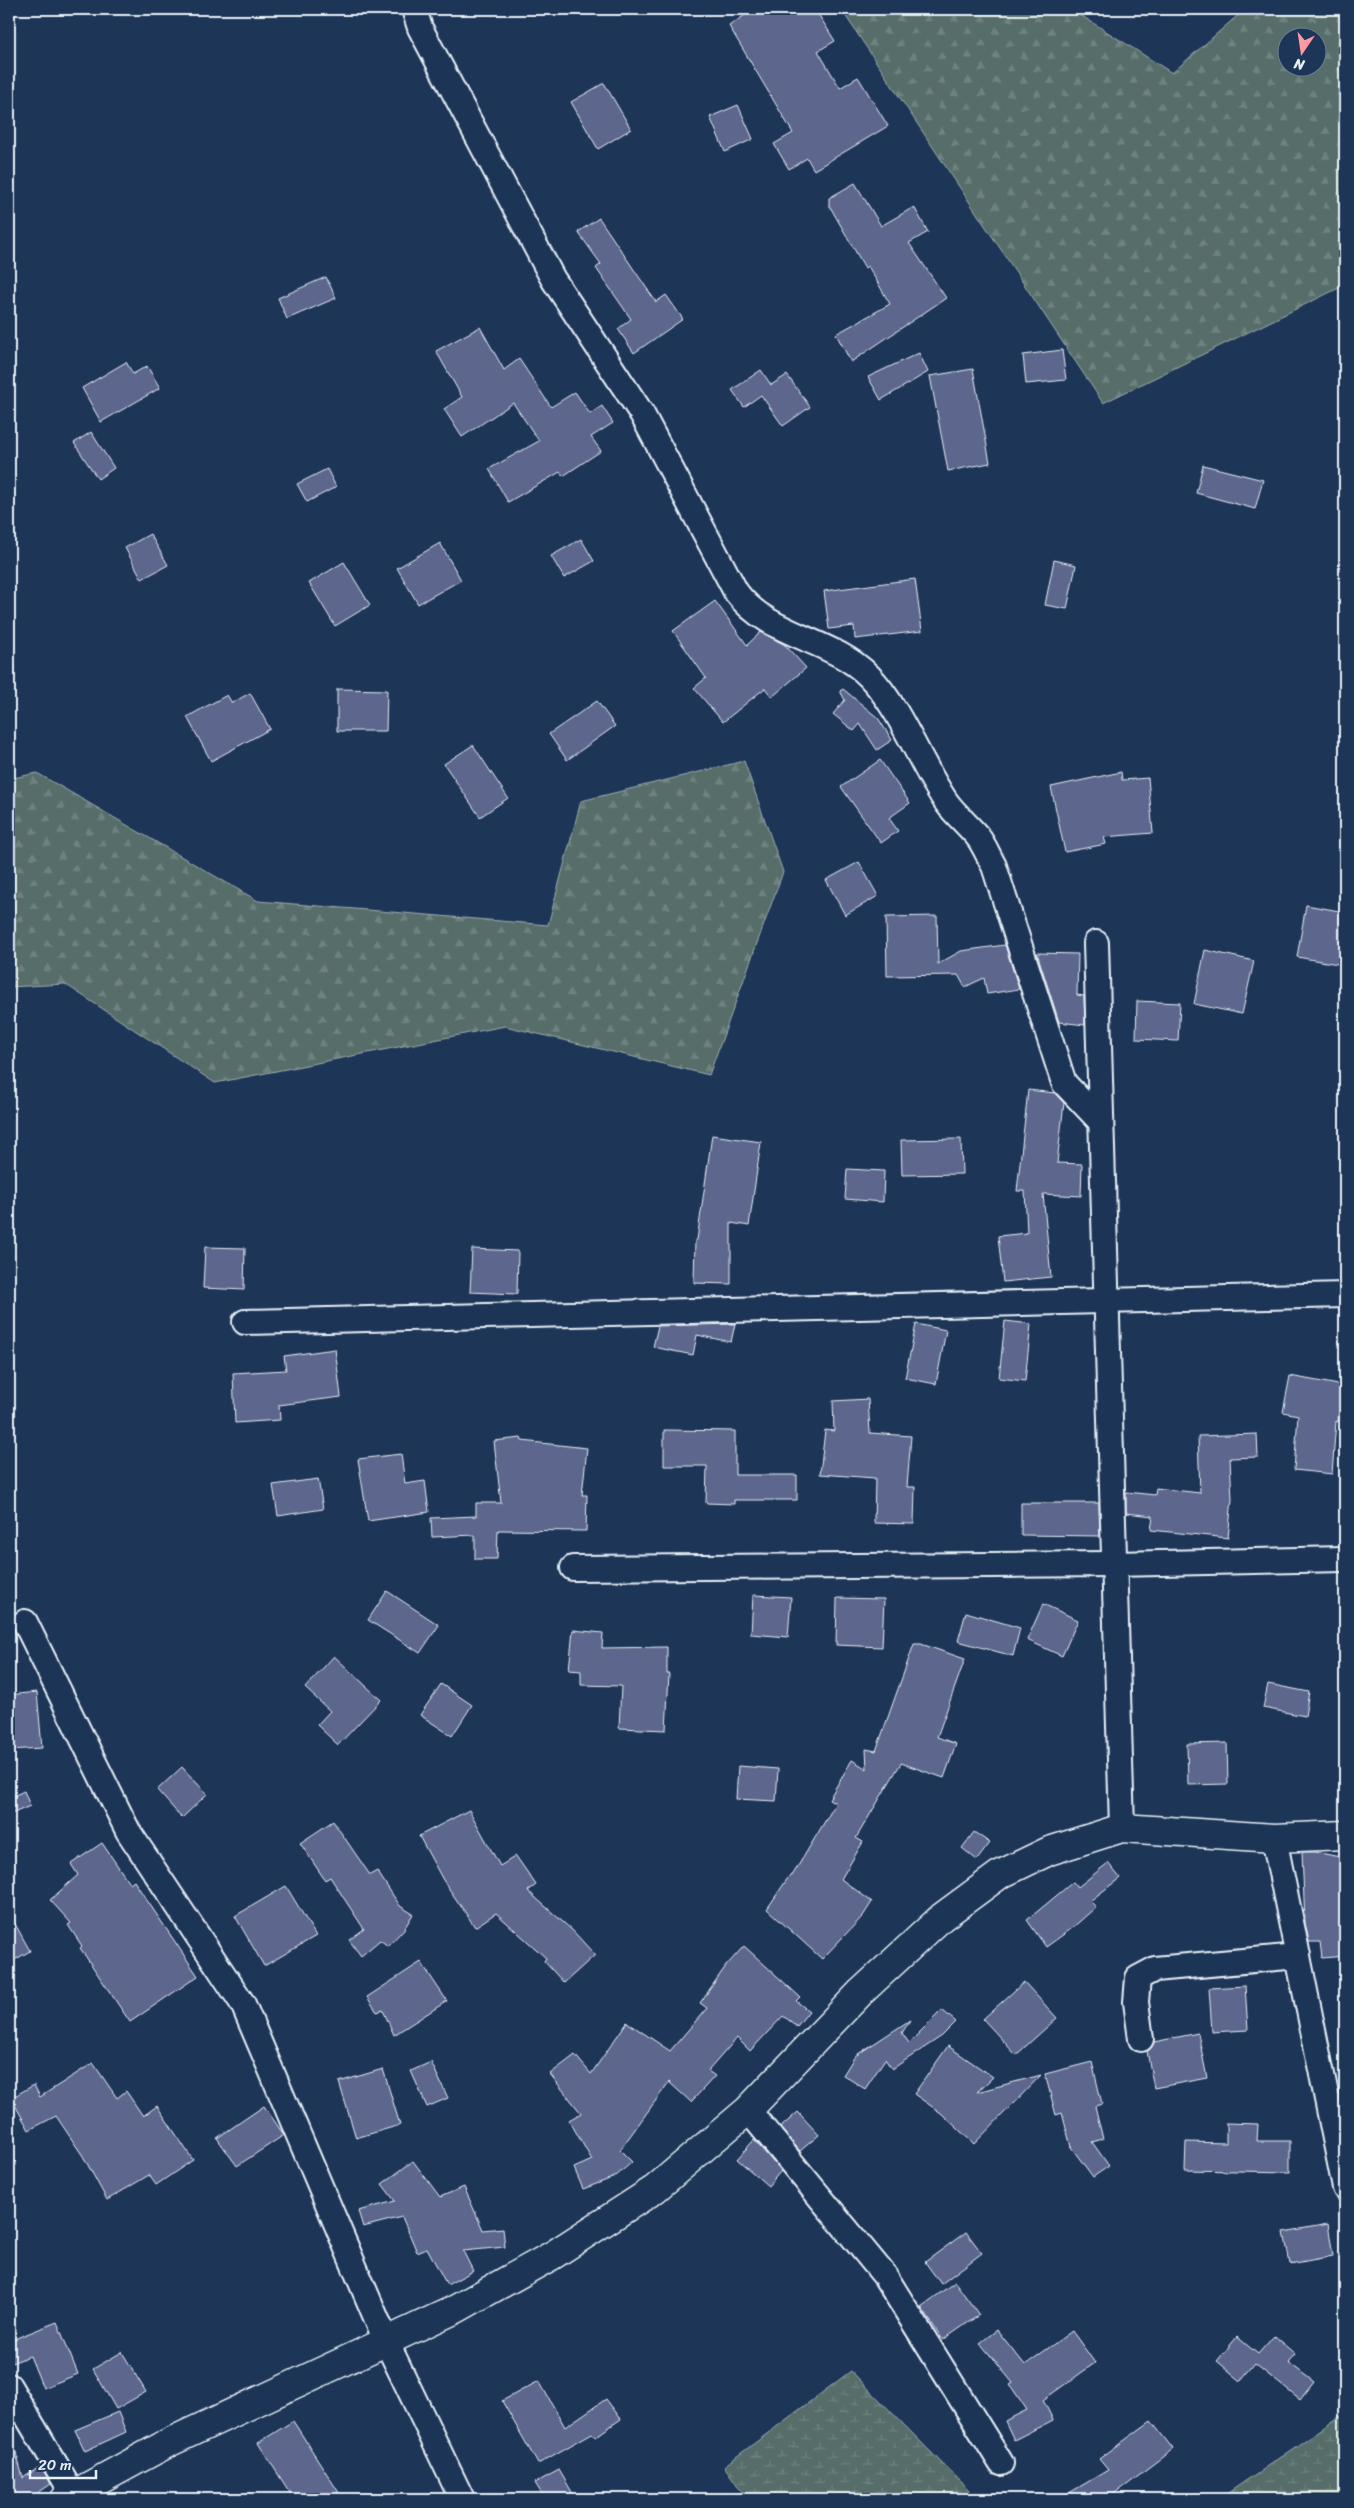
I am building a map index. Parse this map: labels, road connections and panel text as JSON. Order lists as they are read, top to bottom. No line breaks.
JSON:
{"scale_bar":"20 m","north":"bottom"}
